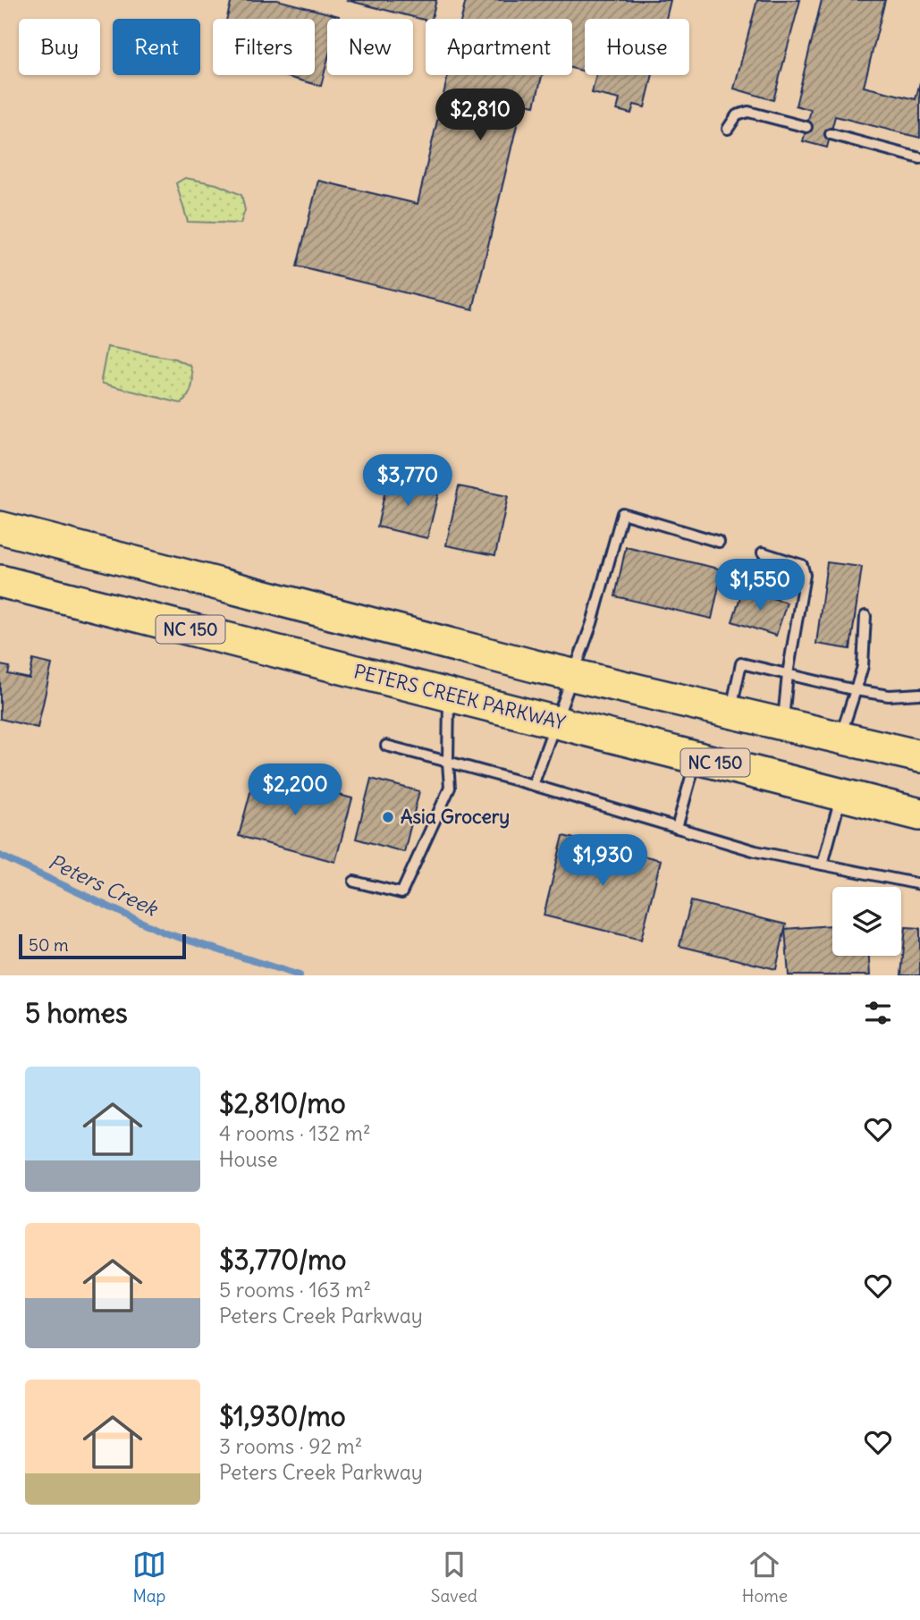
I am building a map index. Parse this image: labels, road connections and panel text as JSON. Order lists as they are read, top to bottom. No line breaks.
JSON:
{"streets":{"main road":["NC 150","PETERS CREEK PARKWAY"]},"water":["Peters Creek"],"places":["Asia Grocery"],"scale_bar":"50 m","page":{"chip":["Buy","Rent","Filters","New","Apartment","House"],"price":["$2,810","$3,770","$1,550","$2,200","$1,930"],"scale":"50 m","heading":"5 homes","list":[{"name":"$2,810/mo","note":"4 rooms · 132 m² · House"},{"name":"$3,770/mo","note":"5 rooms · 163 m² · Peters Creek Parkway"},{"name":"$1,930/mo","note":"3 rooms · 92 m² · Peters Creek Parkway"}],"tabs":["Map","Saved","Home"]}}
